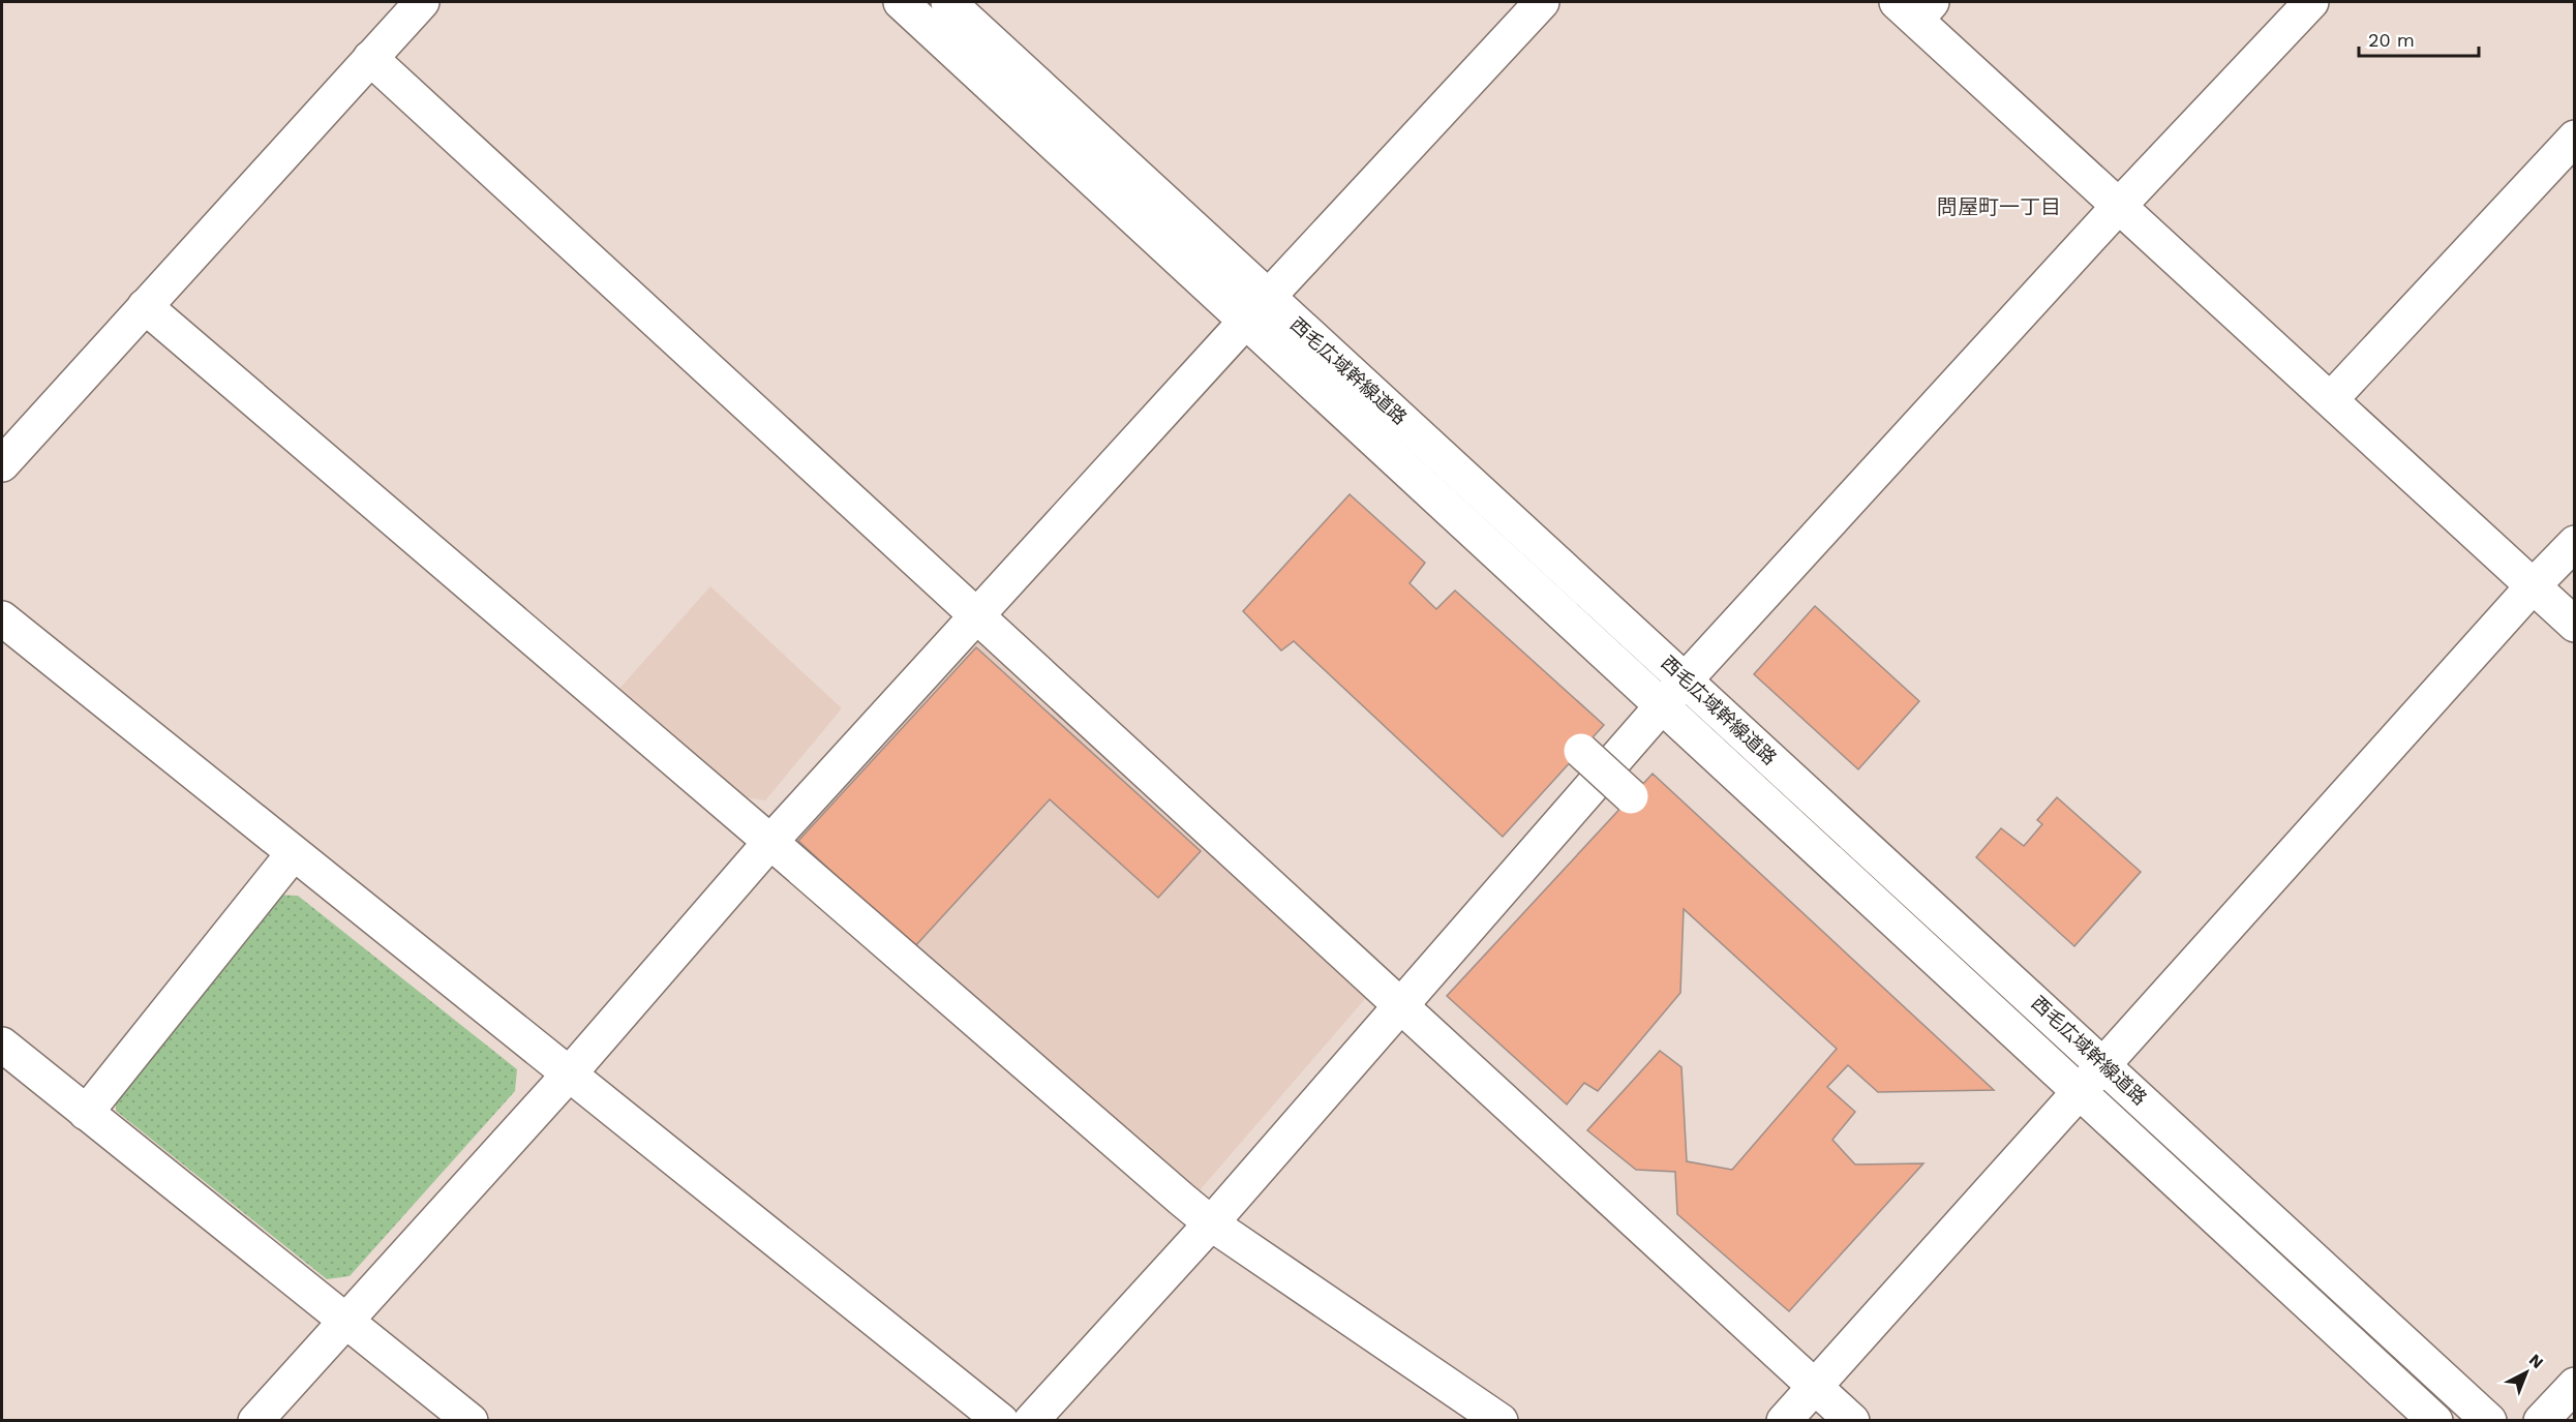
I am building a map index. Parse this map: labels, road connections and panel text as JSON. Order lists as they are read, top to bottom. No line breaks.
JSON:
{"streets":{"street":["西毛広域幹線道路"]},"districts":["問屋町一丁目"],"scale_bar":"20 m","north":"top right"}
